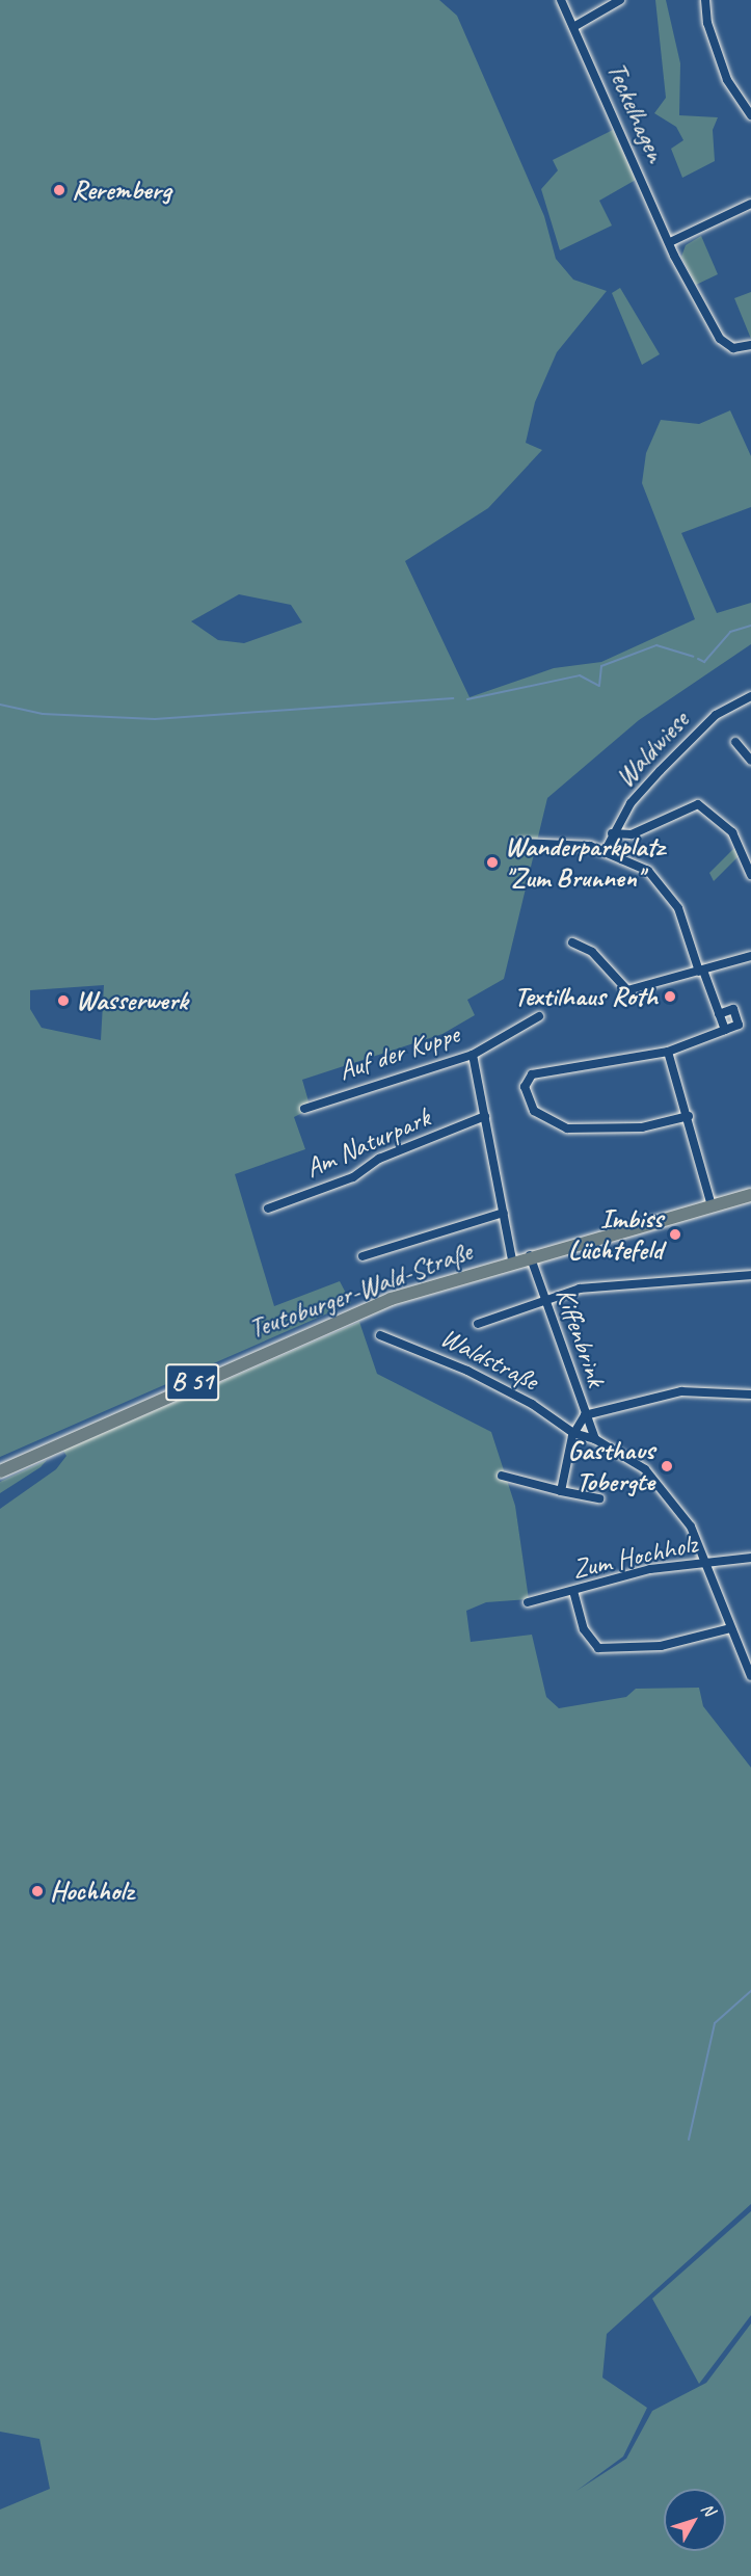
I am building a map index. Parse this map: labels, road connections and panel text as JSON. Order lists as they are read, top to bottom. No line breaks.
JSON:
{"streets":{"main road":["Teutoburger-Wald-Straße","B 51"],"street":["Teckelhagen","Waldwiese","Auf der Kuppe","Am Naturpark","Kiffenbrink","Waldstraße","Zum Hochholz"]},"crossings":[["Teutoburger-Wald-Straße","Kiffenbrink"],["Waldstraße","Zum Hochholz"]],"places":["Reremberg","Wanderparkplatz \"Zum Brunnen\"","Textilhaus Roth","Wasserwerk","Imbiss Lüchtefeld","Gasthaus Tobergte","Hochholz"],"north":"top right"}
